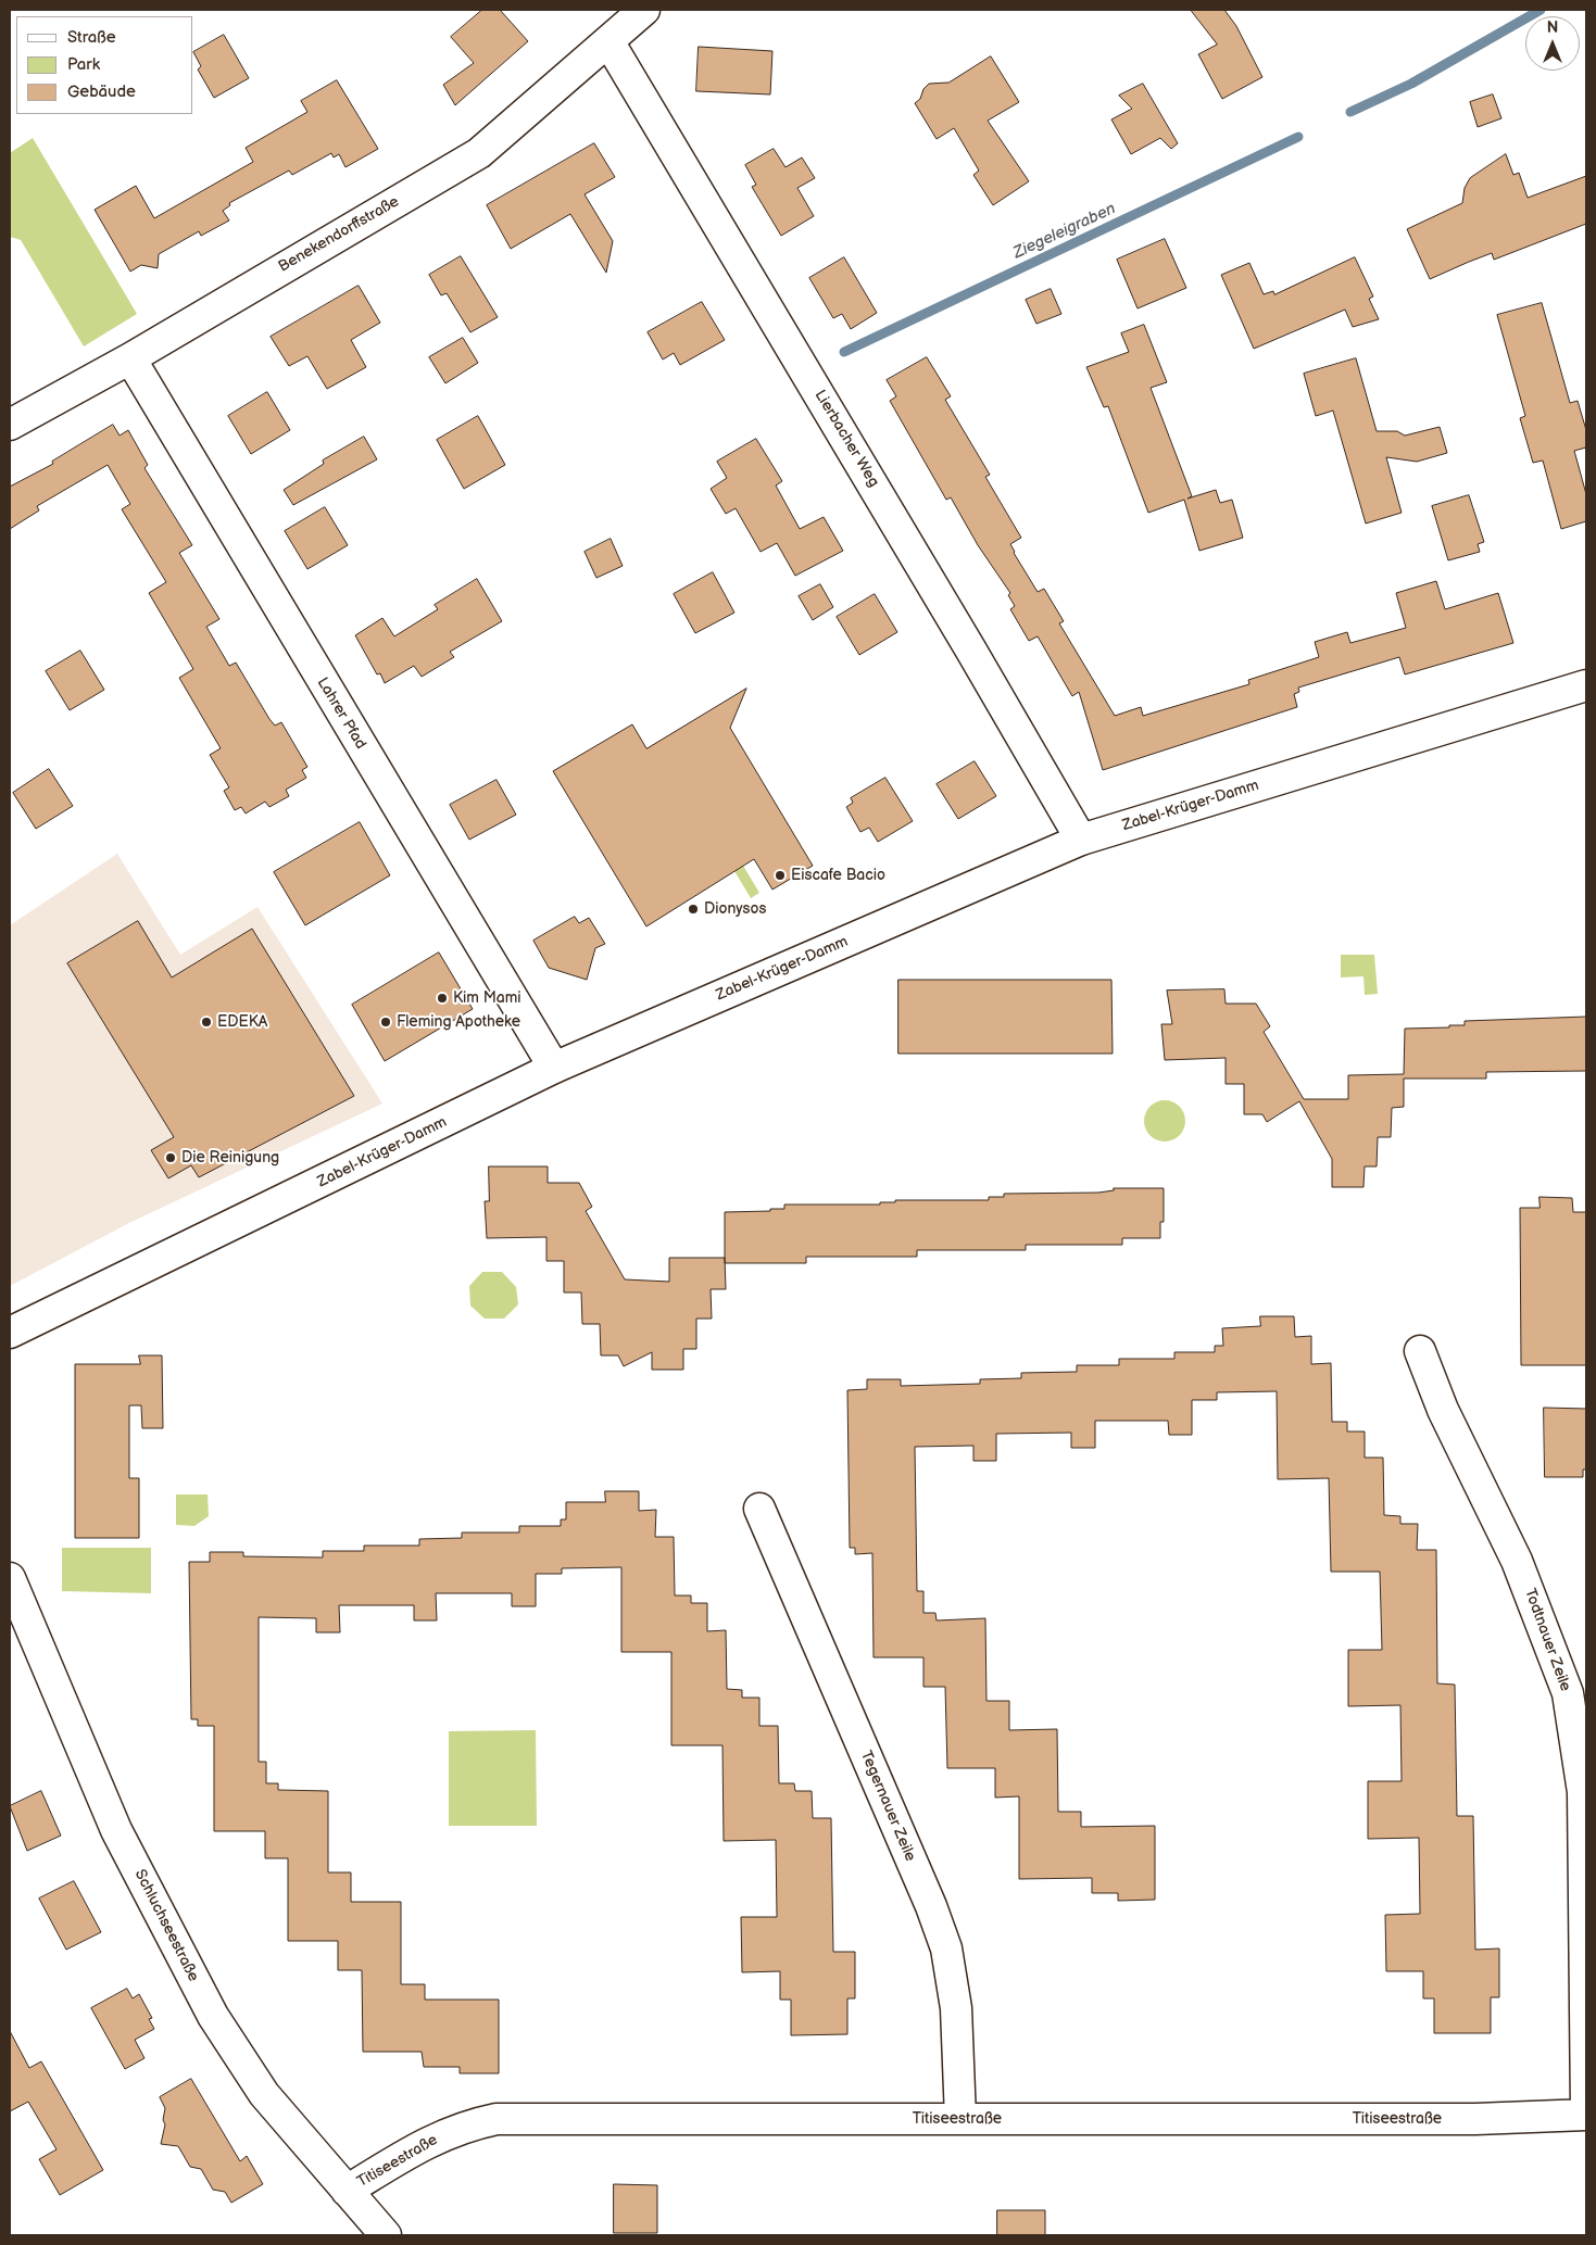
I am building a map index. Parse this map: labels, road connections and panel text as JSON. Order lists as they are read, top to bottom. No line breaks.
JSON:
{"streets":{"street":["Benekendorffstraße","Lierbacher Weg","Lahrer Pfad","Zabel-Krüger-Damm","Todtnauer Zeile","Tegernauer Zeile","Schluchseestraße","Titiseestraße"]},"crossings":[["Benekendorffstraße","Lierbacher Weg"],["Benekendorffstraße","Lahrer Pfad"],["Lierbacher Weg","Zabel-Krüger-Damm"],["Lahrer Pfad","Zabel-Krüger-Damm"],["Todtnauer Zeile","Titiseestraße"],["Tegernauer Zeile","Titiseestraße"],["Schluchseestraße","Titiseestraße"]],"water":["Ziegeleigraben"],"places":["Eiscafe Bacio","Dionysos","Kim Mami","EDEKA","Fleming Apotheke","Die Reinigung"],"legend":["Straße","Park","Gebäude"],"north":"top"}
